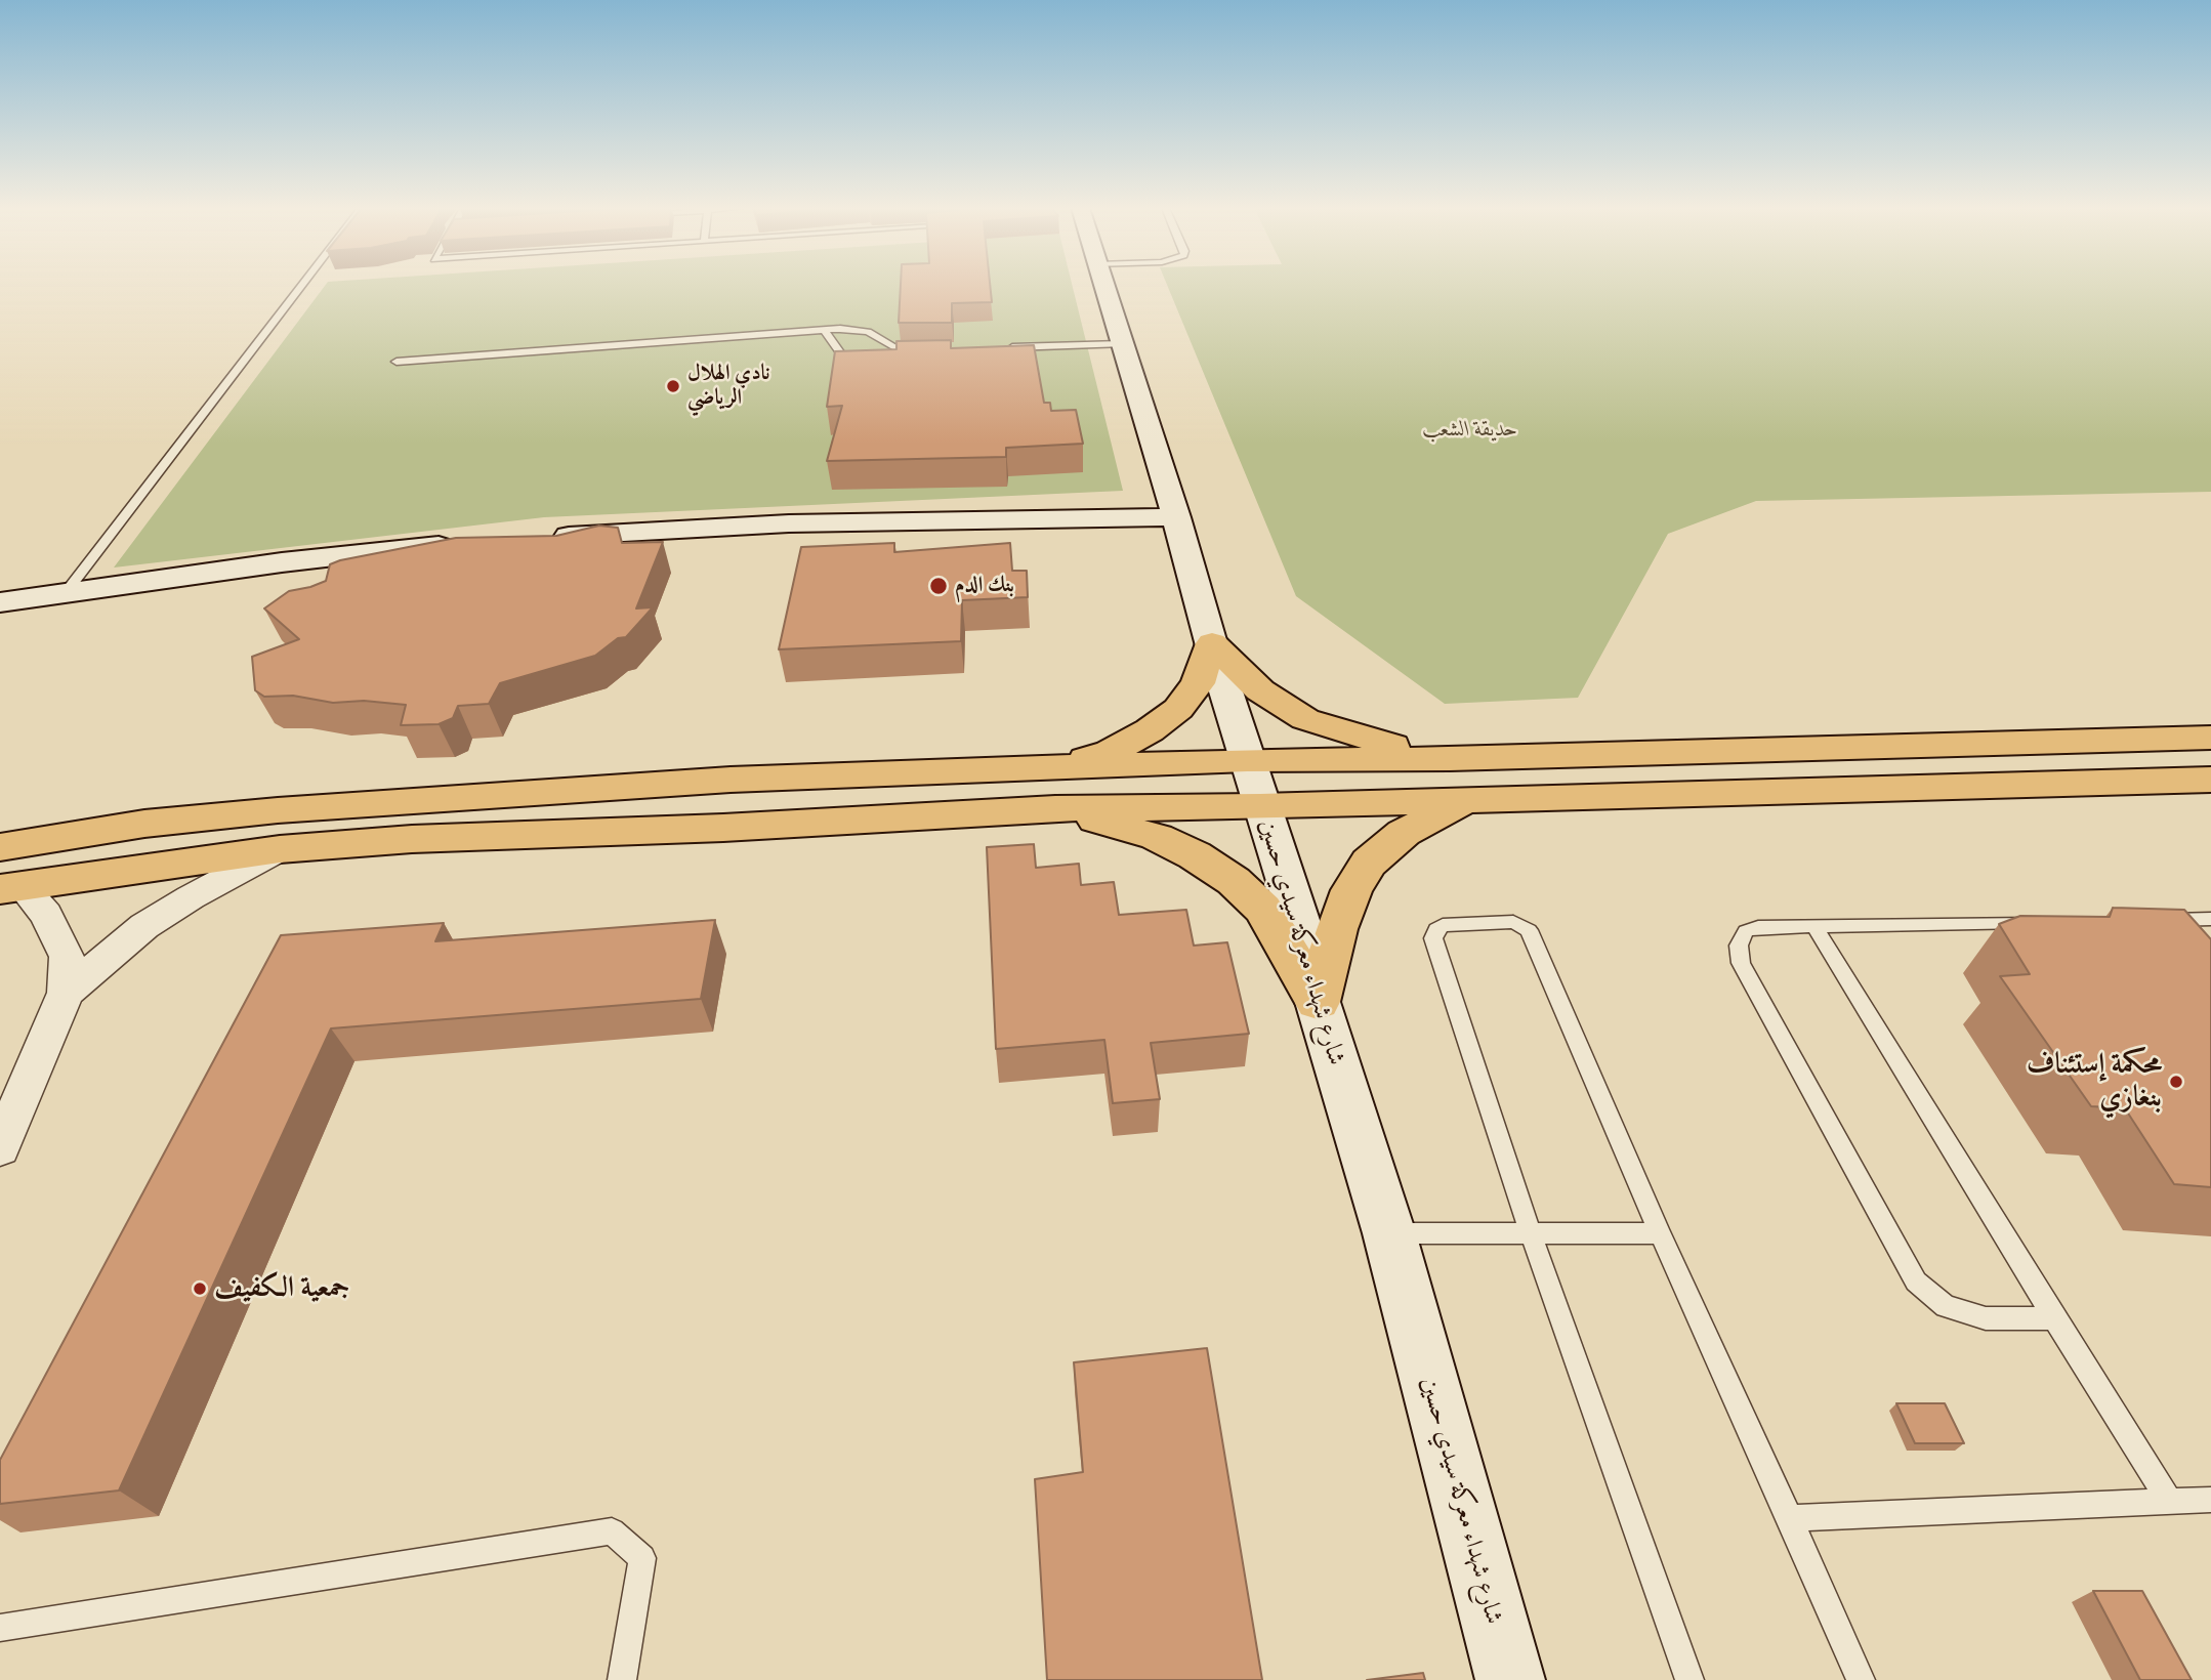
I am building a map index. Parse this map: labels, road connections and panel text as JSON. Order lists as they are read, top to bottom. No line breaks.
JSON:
{"streets":{"main road":["شارع شهداء معركة سيدي حسين"]},"parks":["حديقة الشعب"],"places":["نادي الهلال الرياضي","بنك الدم","محكمة إستئناف بنغازي","جمعية الكفيف"]}
